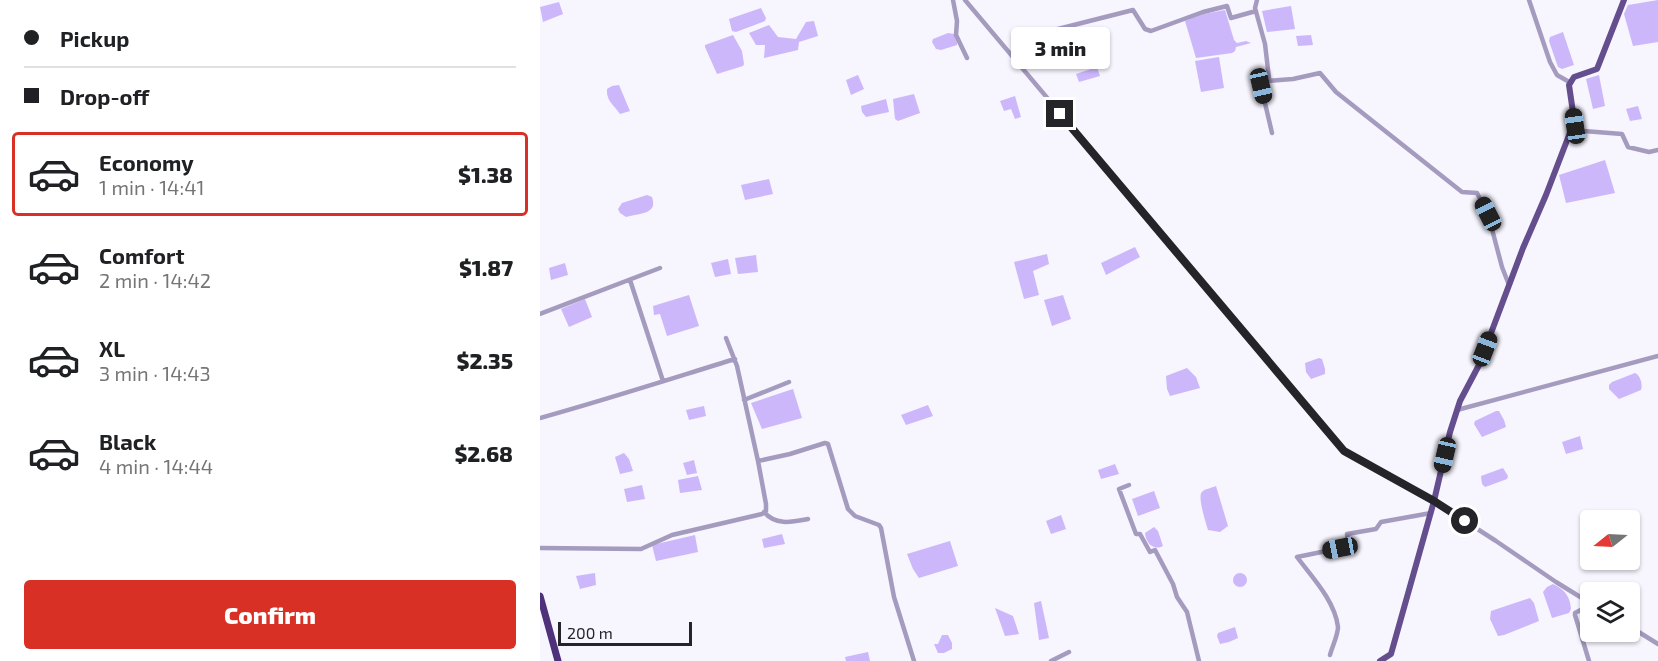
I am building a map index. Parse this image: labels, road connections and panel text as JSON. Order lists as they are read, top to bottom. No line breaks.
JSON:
{"scale_bar":"200 m","north":"left","page":{"banner":["Pickup","Drop-off"],"bubble":"3 min","list":[{"name":"Economy","note":"1 min · 14:41","value":"$1.38"},{"name":"Comfort","note":"2 min · 14:42","value":"$1.87"},{"name":"XL","note":"3 min · 14:43","value":"$2.35"},{"name":"Black","note":"4 min · 14:44","value":"$2.68"}],"buttons":"Confirm","scale":"200 m"}}
